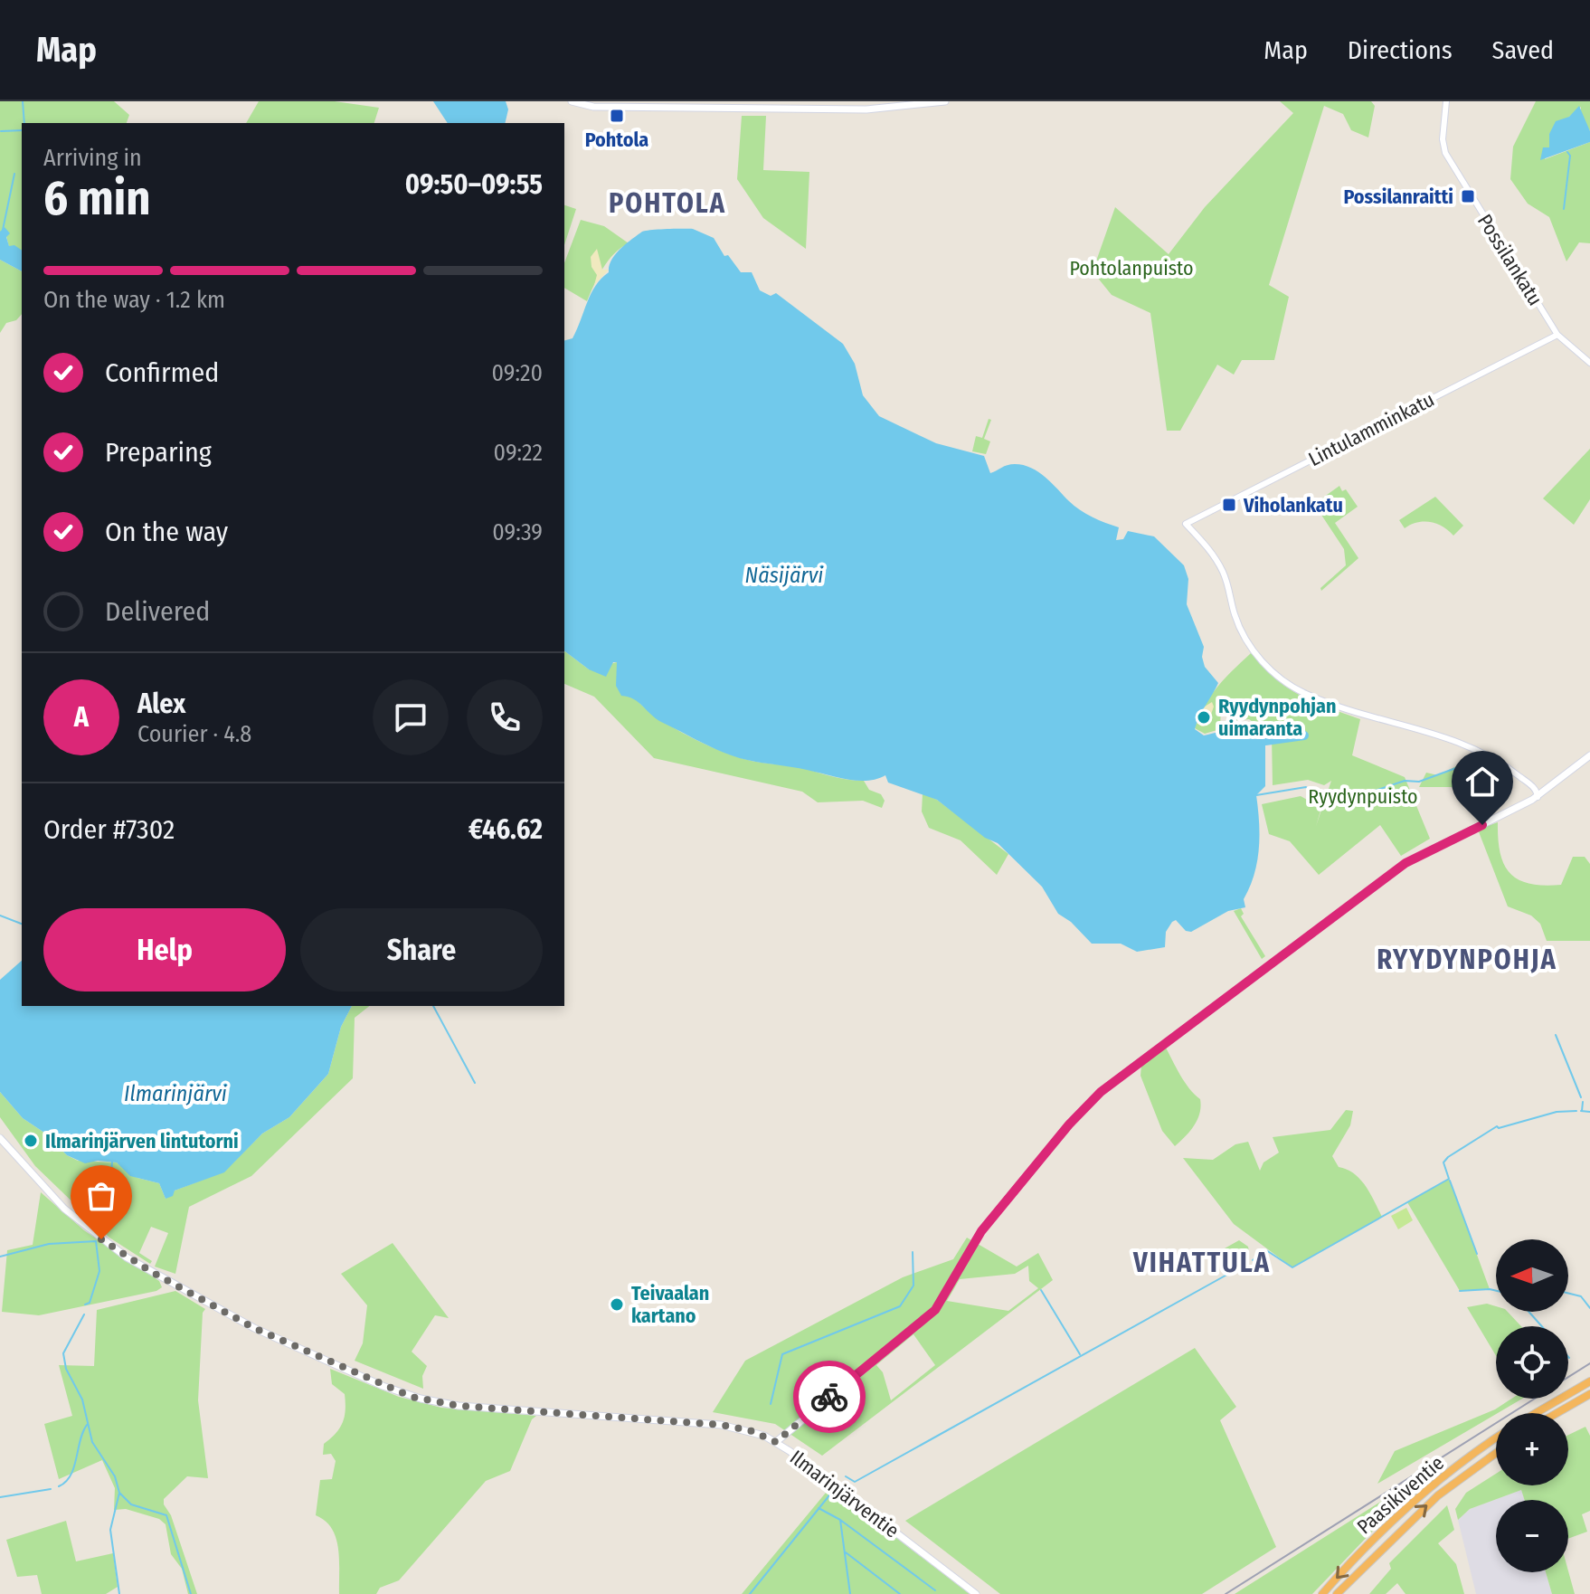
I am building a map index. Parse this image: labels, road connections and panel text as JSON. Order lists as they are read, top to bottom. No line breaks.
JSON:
{"streets":{"highway":["Paasikiventie"],"main road":["Ilmarinjärventie"],"street":["Possilankatu","Lintulamminkatu"]},"crossings":[["Possilankatu","Lintulamminkatu"]],"districts":["POHTOLA","RYYDYNPOHJA","VIHATTULA"],"water":["Näsijärvi","Ilmarinjärvi"],"parks":["Pohtolanpuisto","Ryydynpuisto"],"places":{"transit":["Pohtola","Possilanraitti","Viholankatu"],"other":["Ryydynpohjan uimaranta","Ilmarinjärven lintutorni","Teivaalan kartano"]},"north":"left","page":{"header":"Map","nav":["Map","Directions","Saved"],"heading":["6 min","Arriving in","09:50–09:55"],"panel":["Alex","Courier · 4.8","Order #7302","€46.62"],"bar":"On the way · 1.2 km","list":[["Confirmed","09:20"],["Preparing","09:22"],["On the way","09:39"],"Delivered"],"round":"A","buttons":["Help","Share"],"map_buttons":["+","−"]}}
